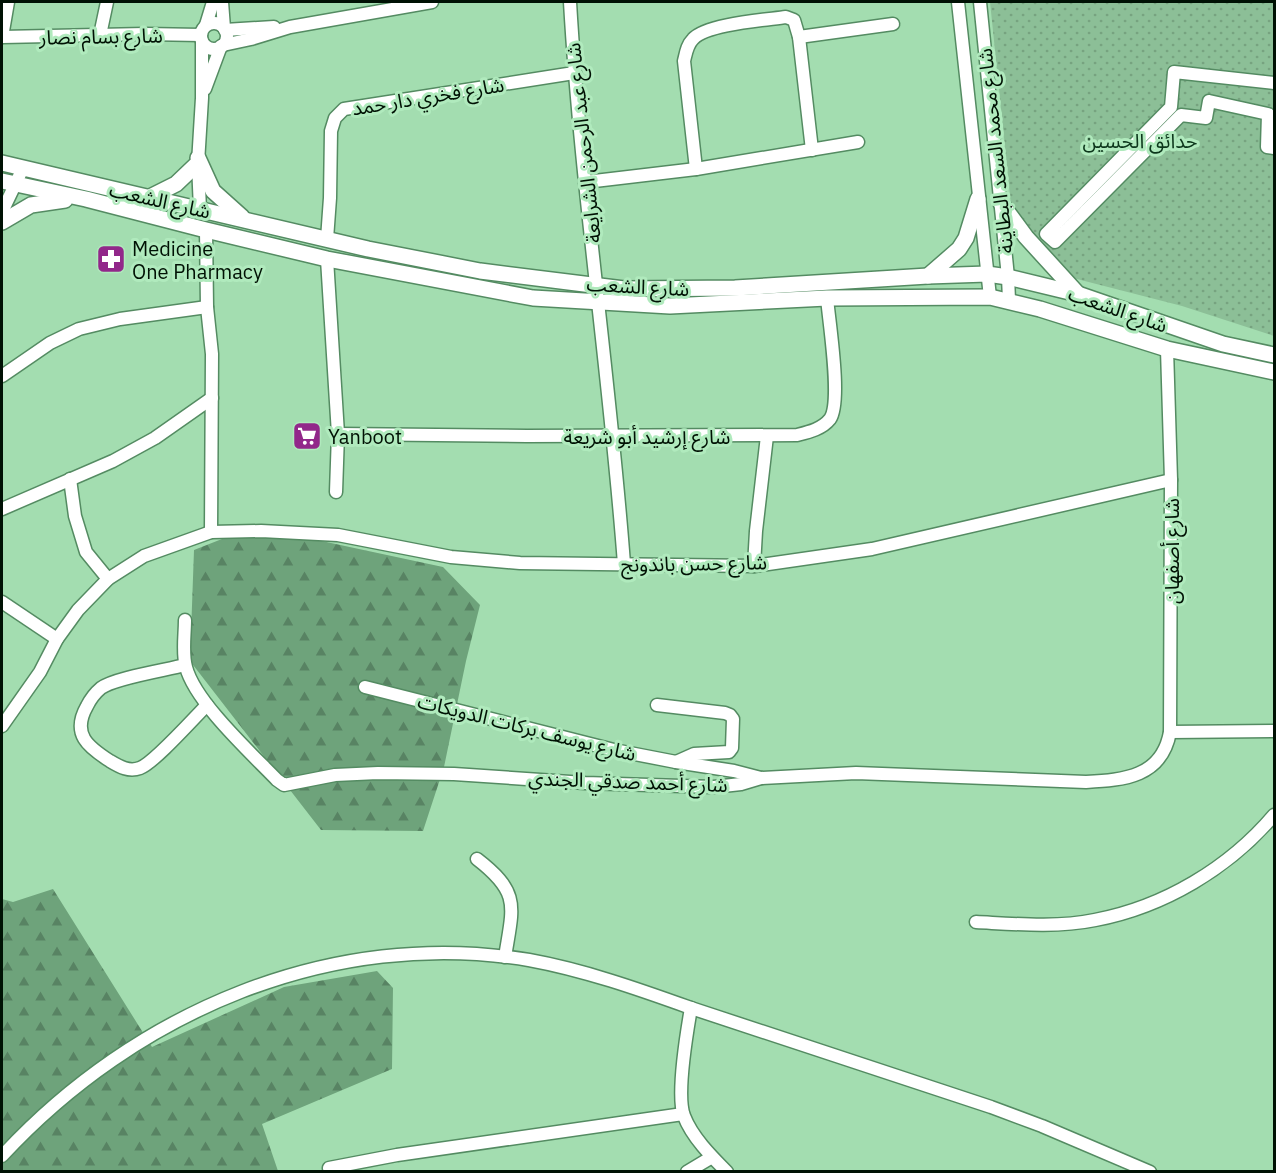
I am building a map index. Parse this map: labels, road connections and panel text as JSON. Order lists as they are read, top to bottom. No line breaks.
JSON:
{"streets":{"main road":["شارع الشعب"],"street":["شارع بسام نصار","شارع فخري دار حمد","شارع عبد الرحمن الشرايعة","شارع محمد السعد البطاينة","شارع إرشيد أبو شريعة","شارع أصفهان","شارع حسن باندونج","شارع يوسف بركات الدويكات","شارع أحمد صدقي الجندي"]},"crossings":[["شارع فخري دار حمد","شارع عبد الرحمن الشرايعة"],["شارع فخري دار حمد","شارع الشعب"],["شارع عبد الرحمن الشرايعة","شارع الشعب"],["شارع عبد الرحمن الشرايعة","شارع إرشيد أبو شريعة"],["شارع عبد الرحمن الشرايعة","شارع حسن باندونج"],["شارع محمد السعد البطاينة","شارع الشعب"],["شارع الشعب","شارع إرشيد أبو شريعة"],["شارع الشعب","شارع أصفهان"],["شارع أصفهان","شارع حسن باندونج"],["شارع أصفهان","شارع أحمد صدقي الجندي"],["شارع يوسف بركات الدويكات","شارع أحمد صدقي الجندي"]],"parks":["حدائق الحسين"],"places":{"pharmacy":["Medicine One Pharmacy"],"supermarket":["Yanboot"]}}
